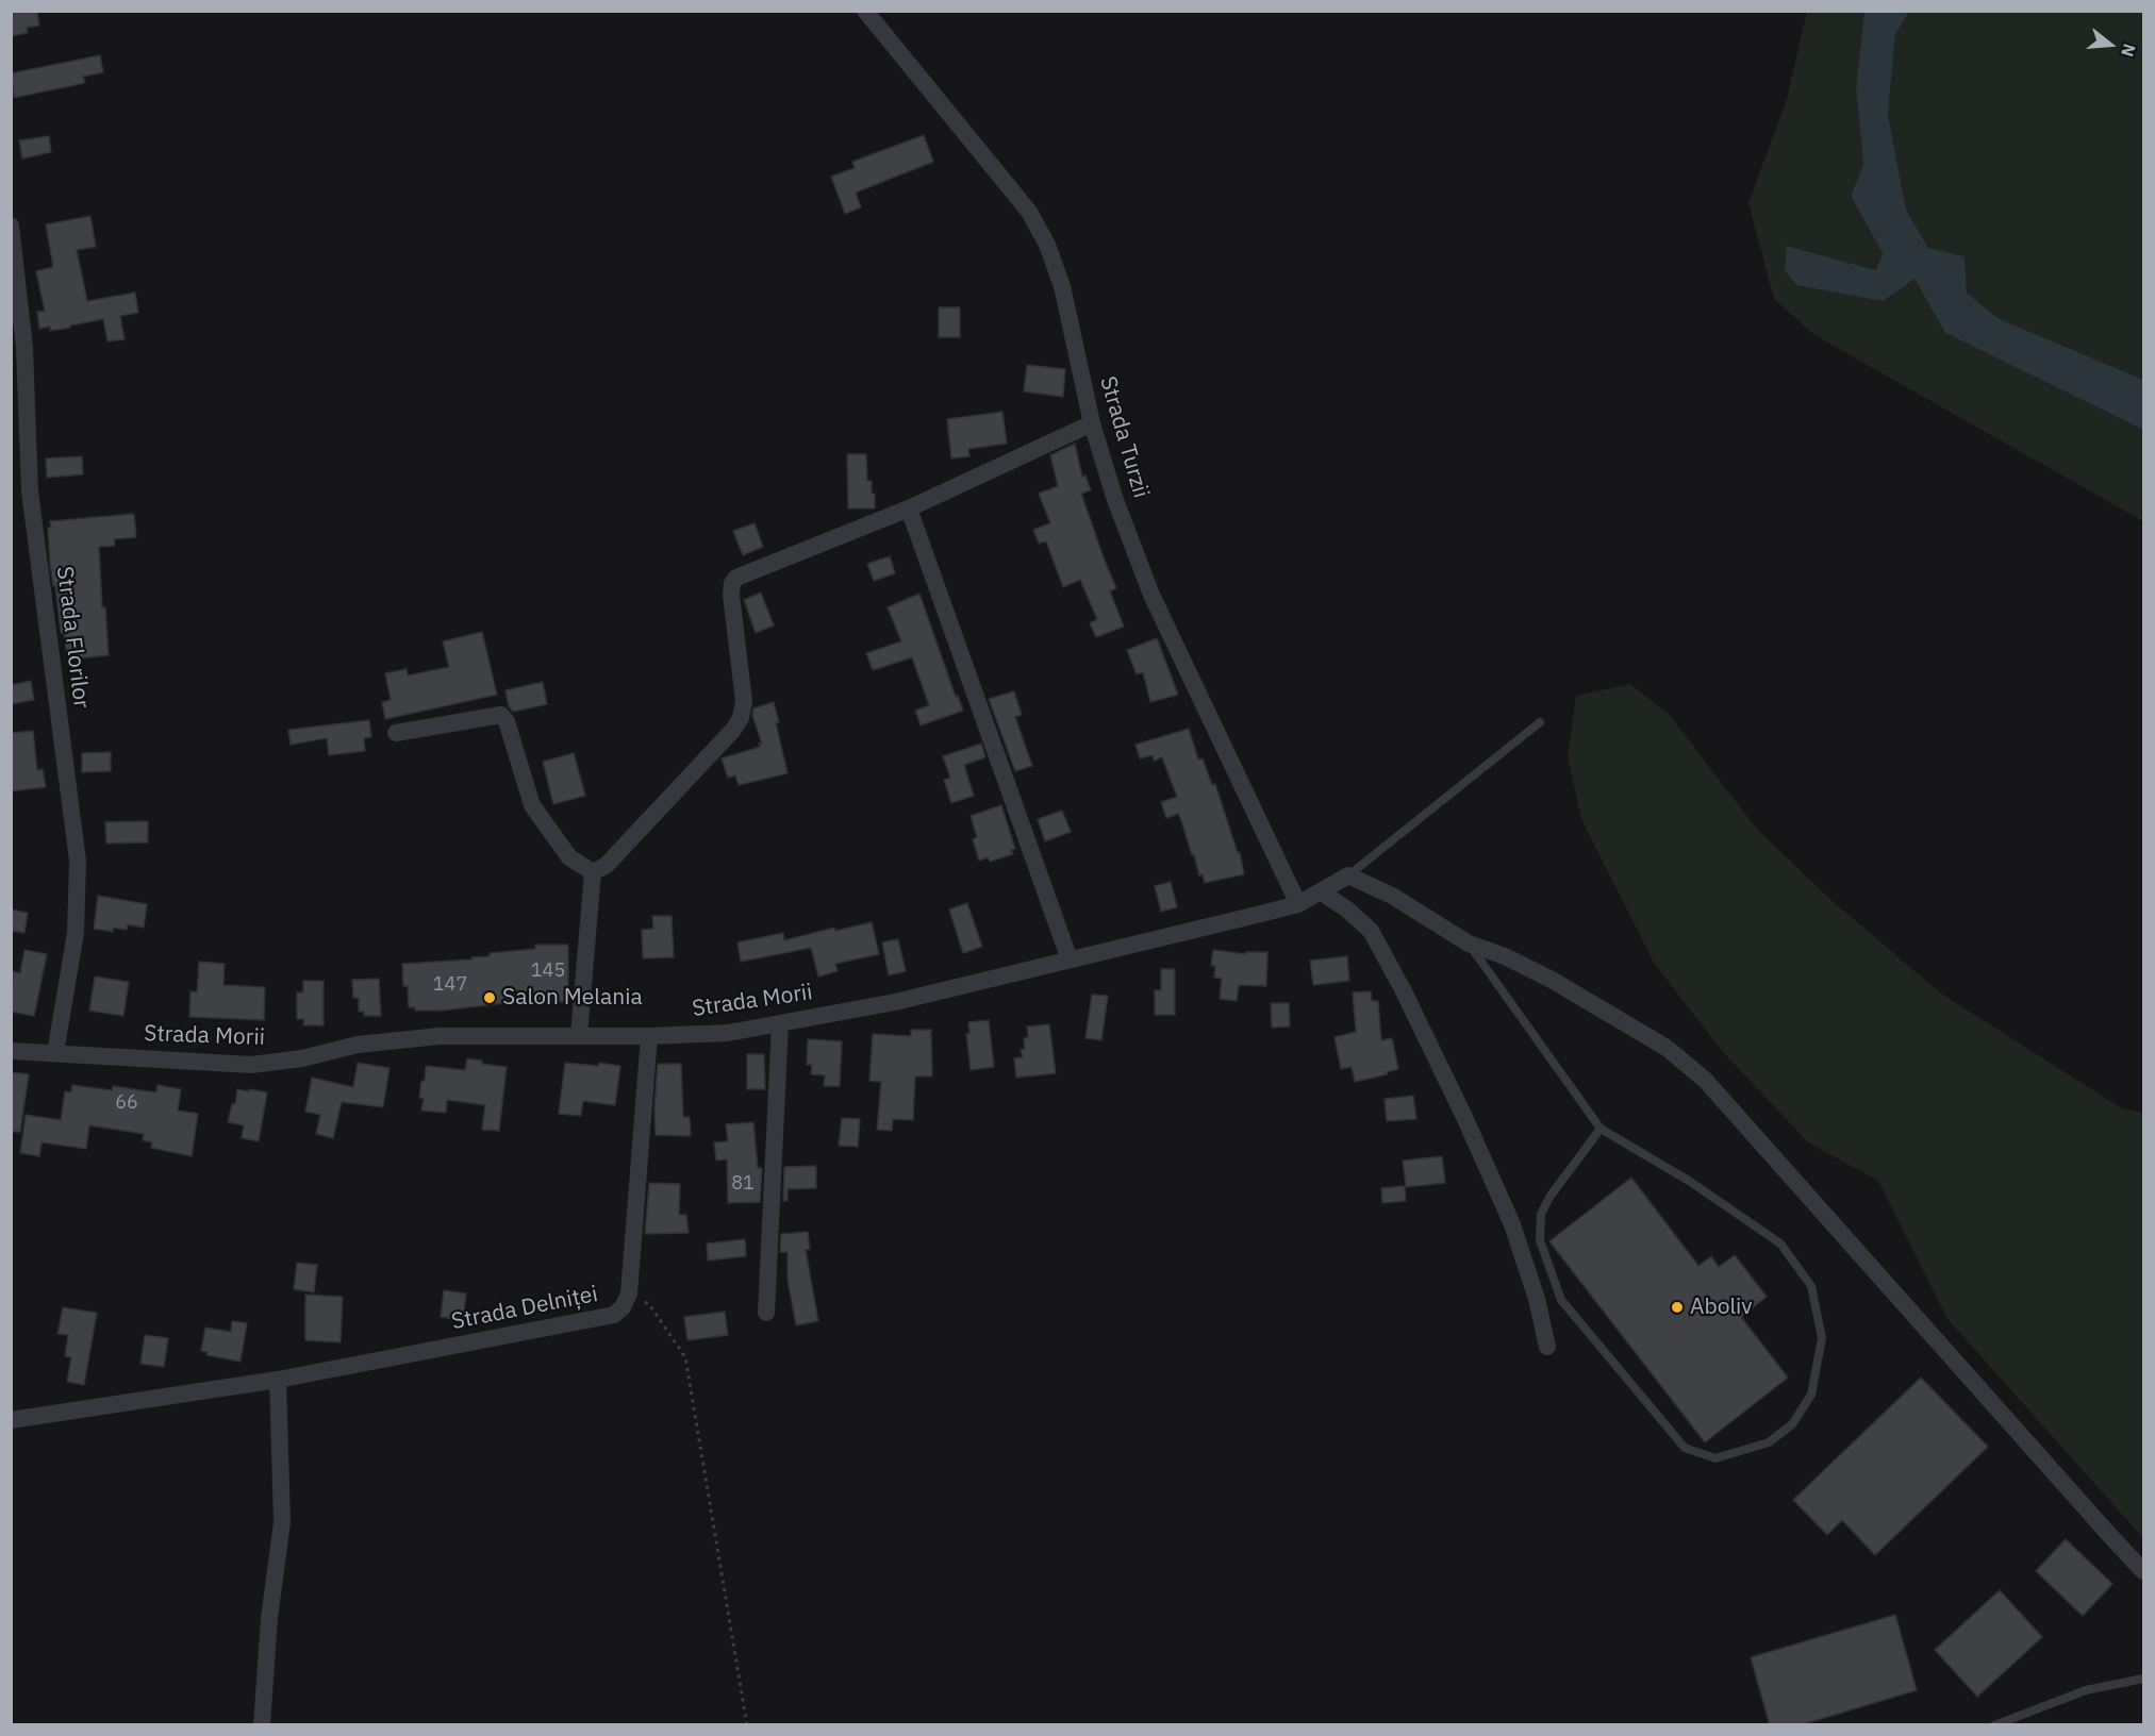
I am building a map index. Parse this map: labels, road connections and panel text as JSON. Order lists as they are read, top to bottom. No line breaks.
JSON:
{"streets":{"street":["Strada Turzii","Strada Florilor","Strada Morii","Strada Delniței"]},"crossings":[["Strada Turzii","Strada Morii"],["Strada Florilor","Strada Morii"],["Strada Morii","Strada Delniței"]],"places":["Salon Melania","Aboliv"],"house_numbers":["145","147","66","81"],"north":"right"}
